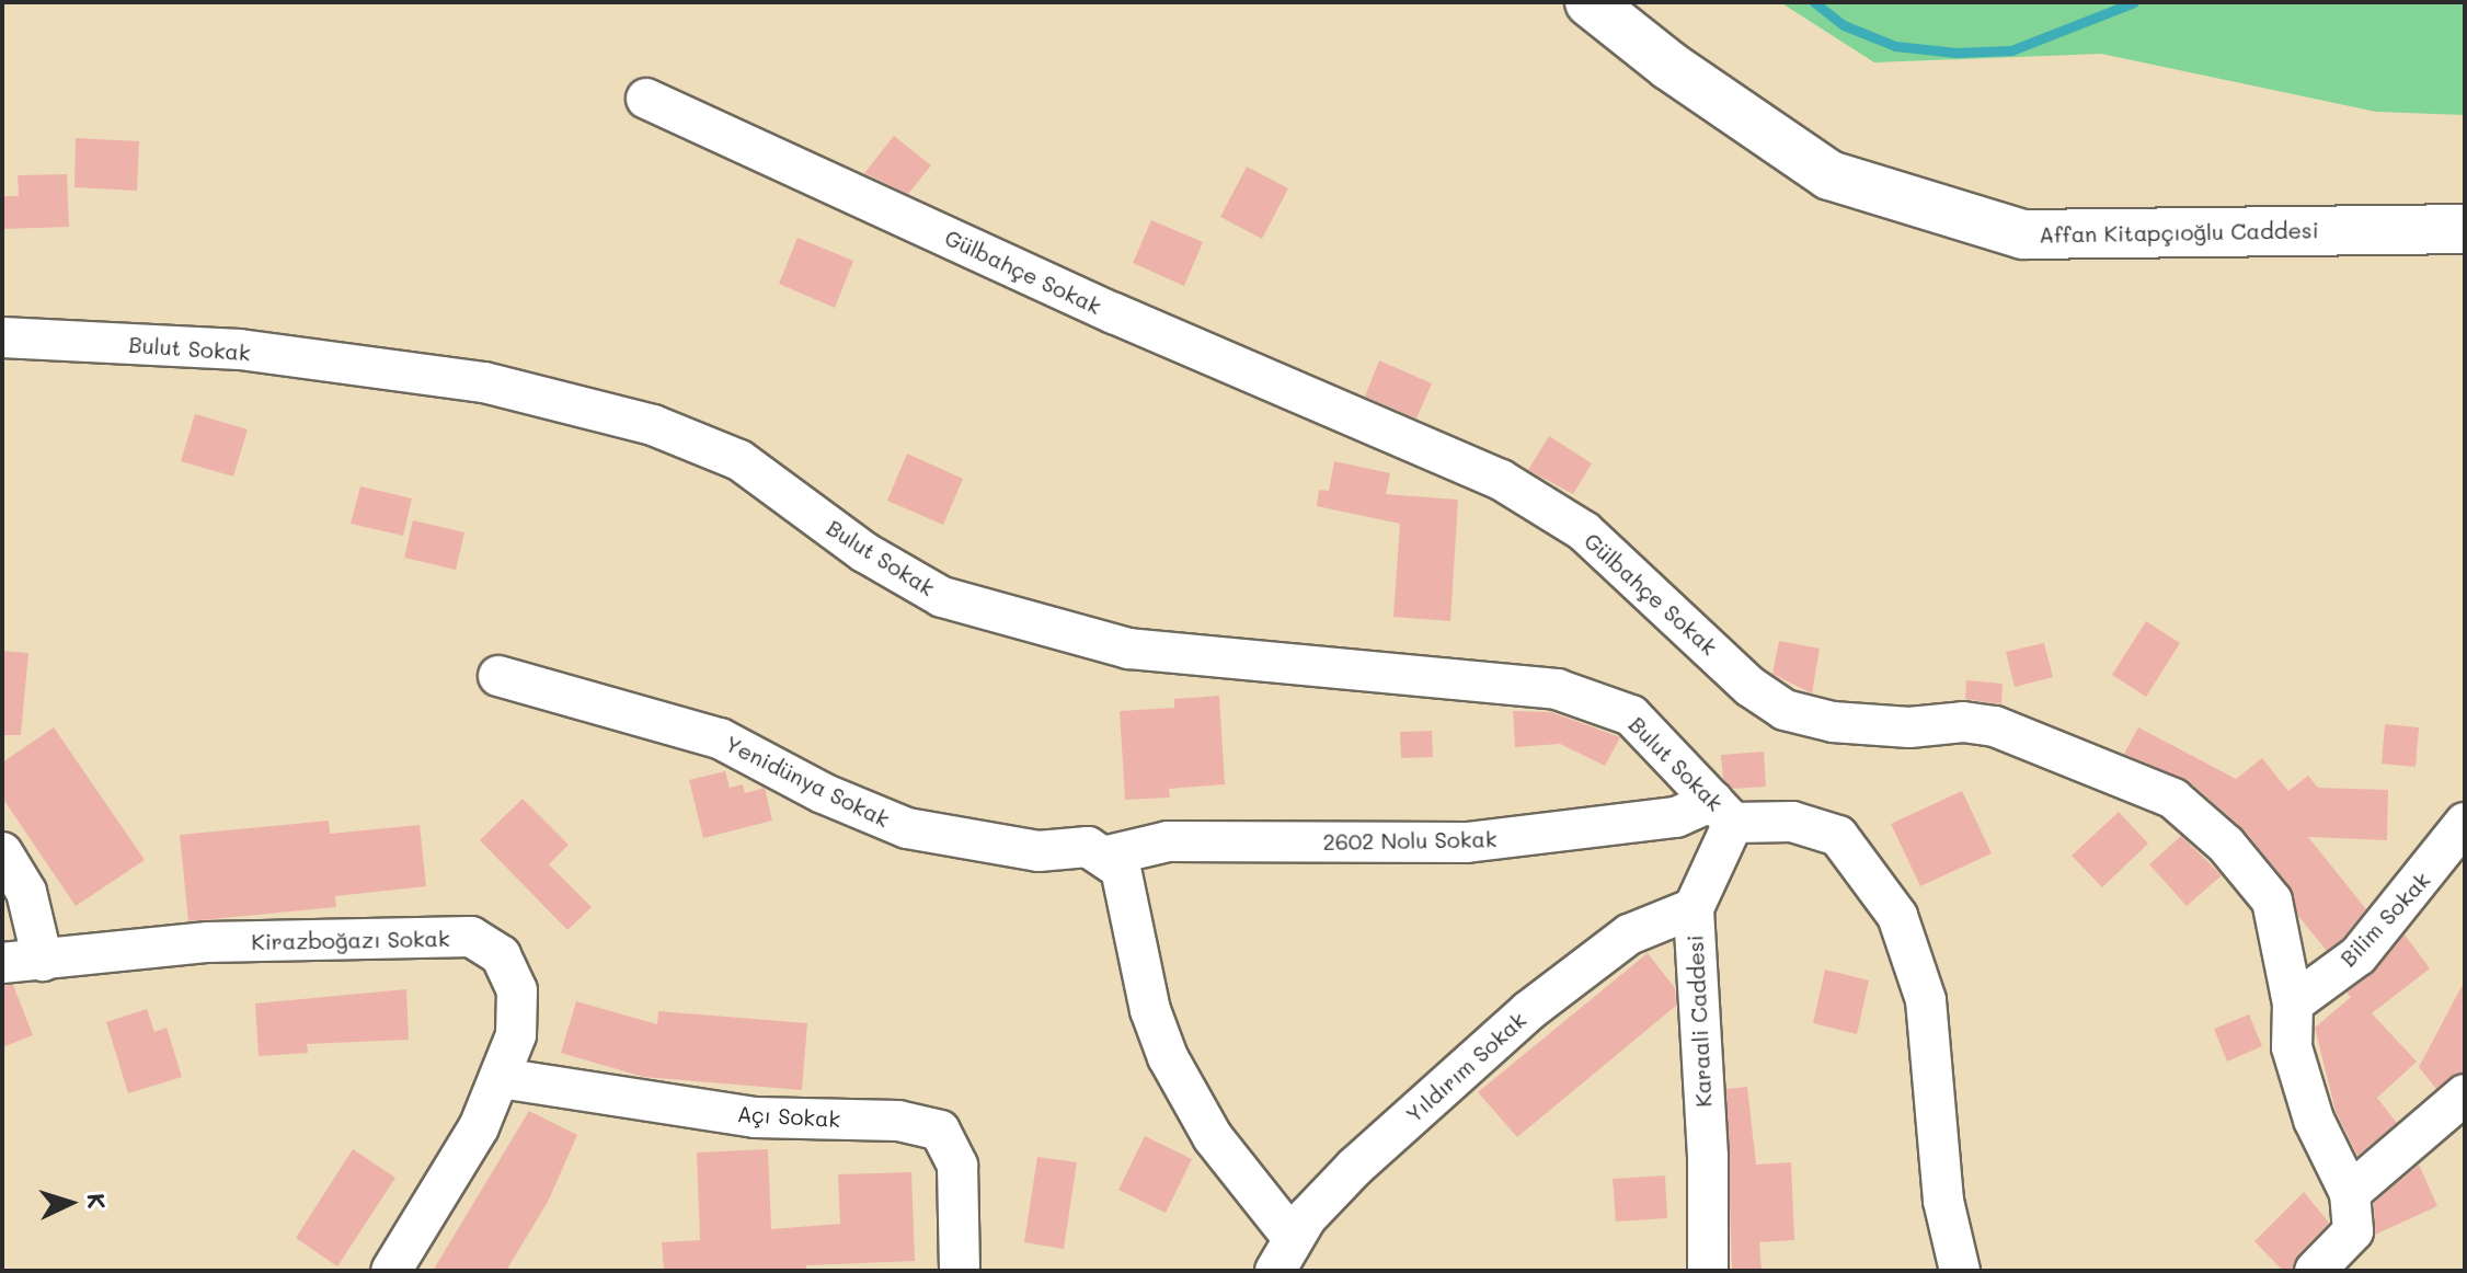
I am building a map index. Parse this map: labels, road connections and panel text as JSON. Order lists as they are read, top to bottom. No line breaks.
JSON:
{"streets":{"street":["Affan Kitapçıoğlu Caddesi","Gülbahçe Sokak","Bulut Sokak","Yenidünya Sokak","2602 Nolu Sokak","Bilim Sokak","Kirazboğazı Sokak","Karaali Caddesi","Yıldırım Sokak","Açı Sokak"]},"crossings":[["Gülbahçe Sokak","Bilim Sokak"],["Bulut Sokak","2602 Nolu Sokak"],["Bulut Sokak","Karaali Caddesi"],["Yenidünya Sokak","2602 Nolu Sokak"],["2602 Nolu Sokak","Karaali Caddesi"],["Kirazboğazı Sokak","Açı Sokak"],["Karaali Caddesi","Yıldırım Sokak"]],"north":"right"}
